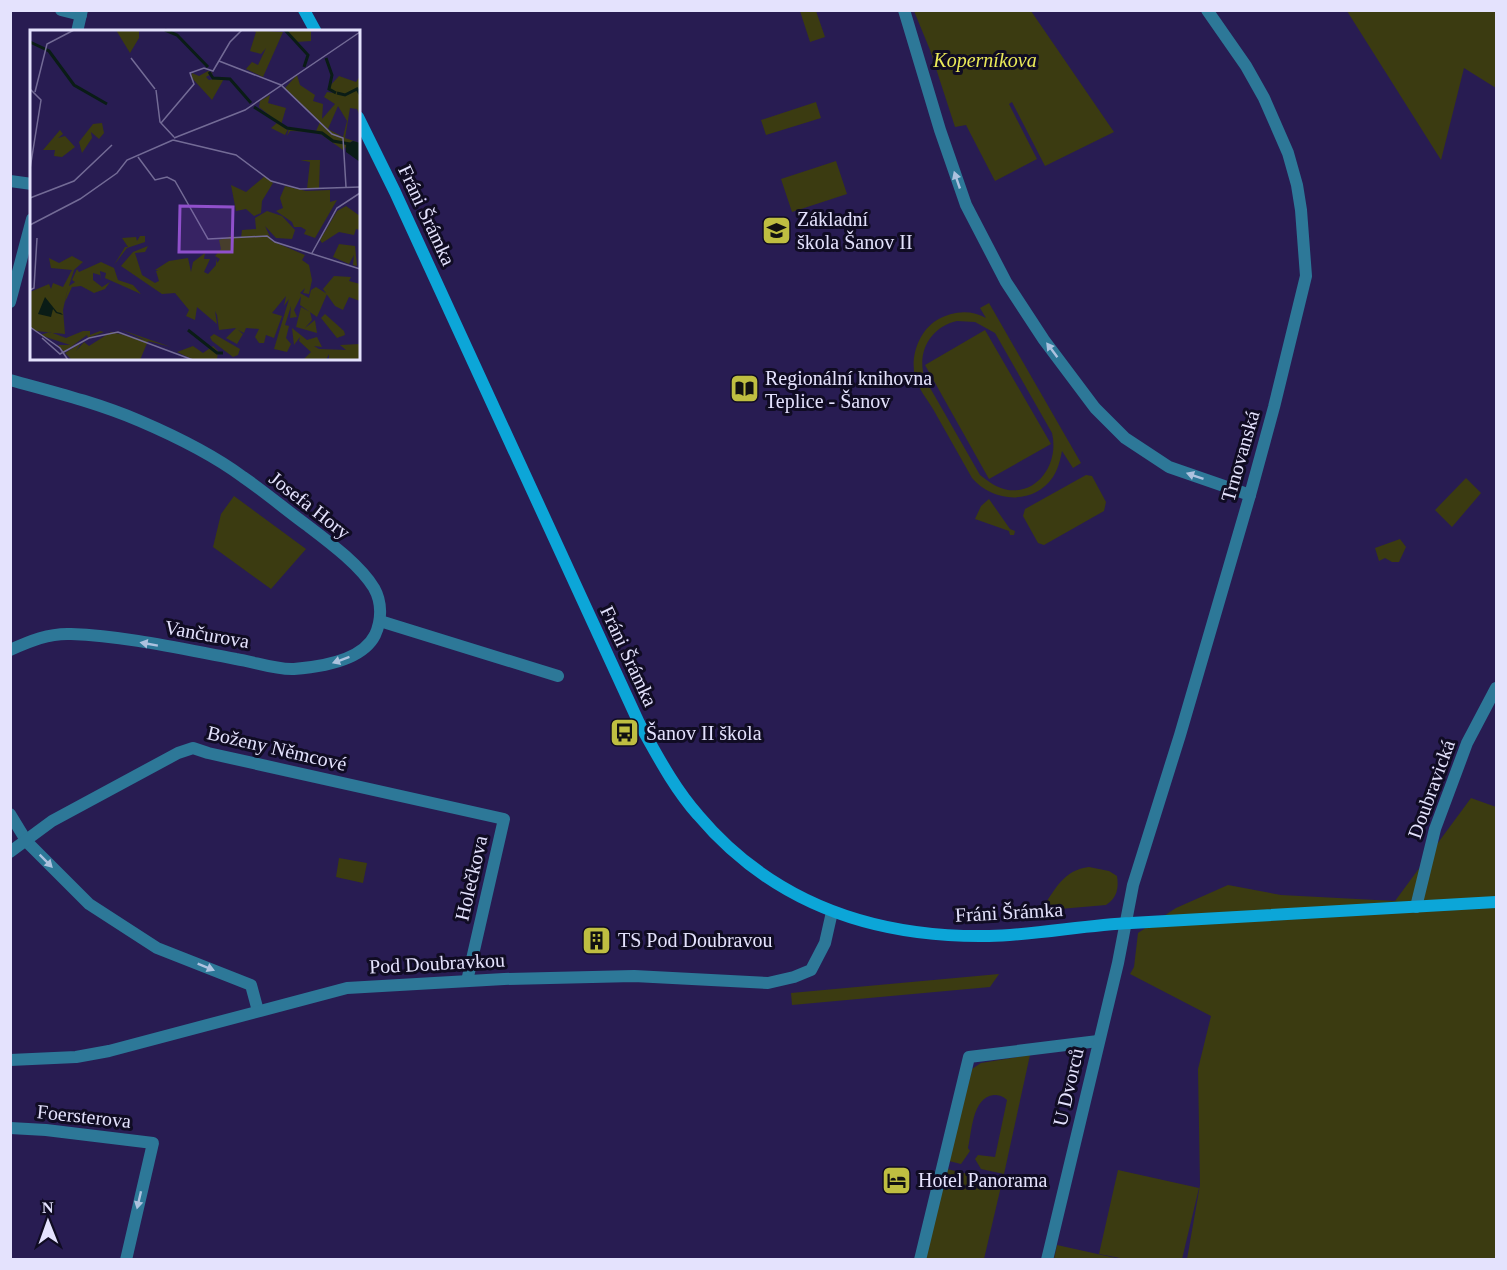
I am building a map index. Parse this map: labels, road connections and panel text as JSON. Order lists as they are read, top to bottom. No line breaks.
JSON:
{"streets":{"street":["Fráni Šrámka","Trnovanská","Josefa Hory","Vančurova","Boženy Němcové","Doubravická","Holečkova","Pod Doubravkou","U Dvorců","Foersterova"]},"crossings":[["Fráni Šrámka","Trnovanská"],["Fráni Šrámka","Doubravická"],["Fráni Šrámka","Pod Doubravkou"],["Fráni Šrámka","U Dvorců"],["Trnovanská","U Dvorců"],["Josefa Hory","Vančurova"],["Boženy Němcové","Holečkova"],["Holečkova","Pod Doubravkou"]],"one_way":["Vančurova"],"parks":["Koperníkova"],"places":{"school or university":["Základní škola Šanov II"],"library":["Regionální knihovna Teplice - Šanov"],"bus stop":["Šanov II škola"],"building":["TS Pod Doubravou"],"hotel":["Hotel Panorama"]},"north":"top"}
